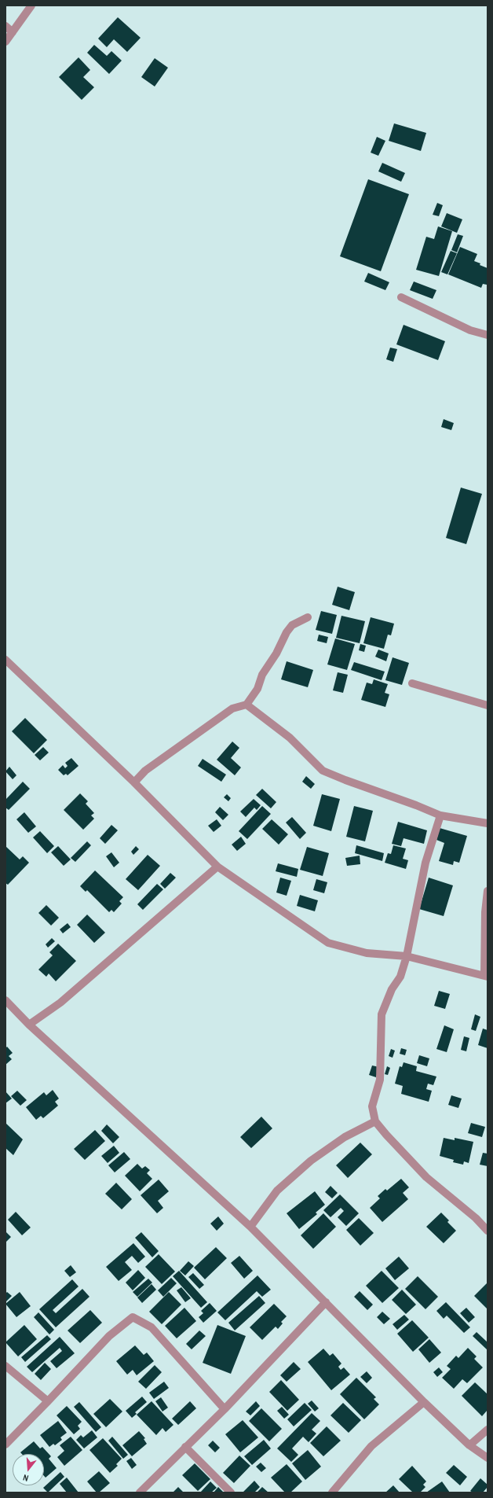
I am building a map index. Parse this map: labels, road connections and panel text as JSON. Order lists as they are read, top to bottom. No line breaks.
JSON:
{"north":"bottom"}
